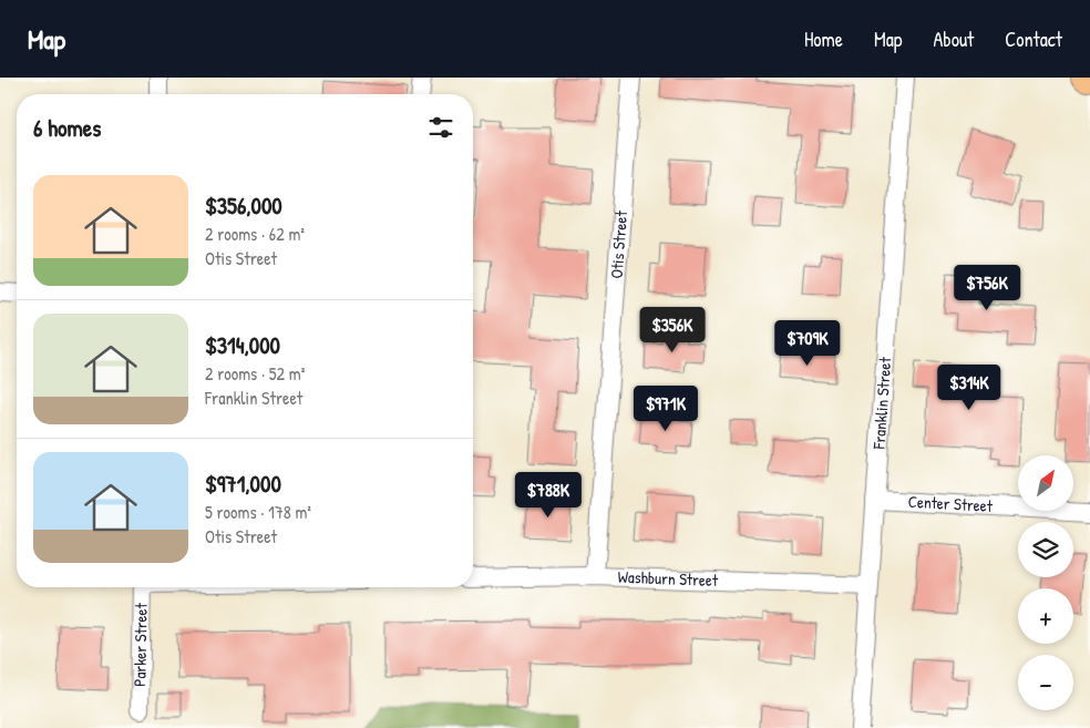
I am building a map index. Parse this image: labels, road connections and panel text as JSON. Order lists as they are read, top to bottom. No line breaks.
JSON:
{"streets":{"street":["Otis Street","Franklin Street","Center Street","Washburn Street","Parker Street"]},"crossings":[["Otis Street","Washburn Street"],["Franklin Street","Center Street"],["Franklin Street","Washburn Street"]],"north":"top right","page":{"header":"Map","nav":["Home","Map","About","Contact"],"heading":"6 homes","list":[{"name":"$356,000","note":"2 rooms · 62 m² · Otis Street"},{"name":"$314,000","note":"2 rooms · 52 m² · Franklin Street"},{"name":"$971,000","note":"5 rooms · 178 m² · Otis Street"}],"price":["$756K","$356K","$709K","$314K","$971K","$788K"],"map_buttons":["+","−"]}}
